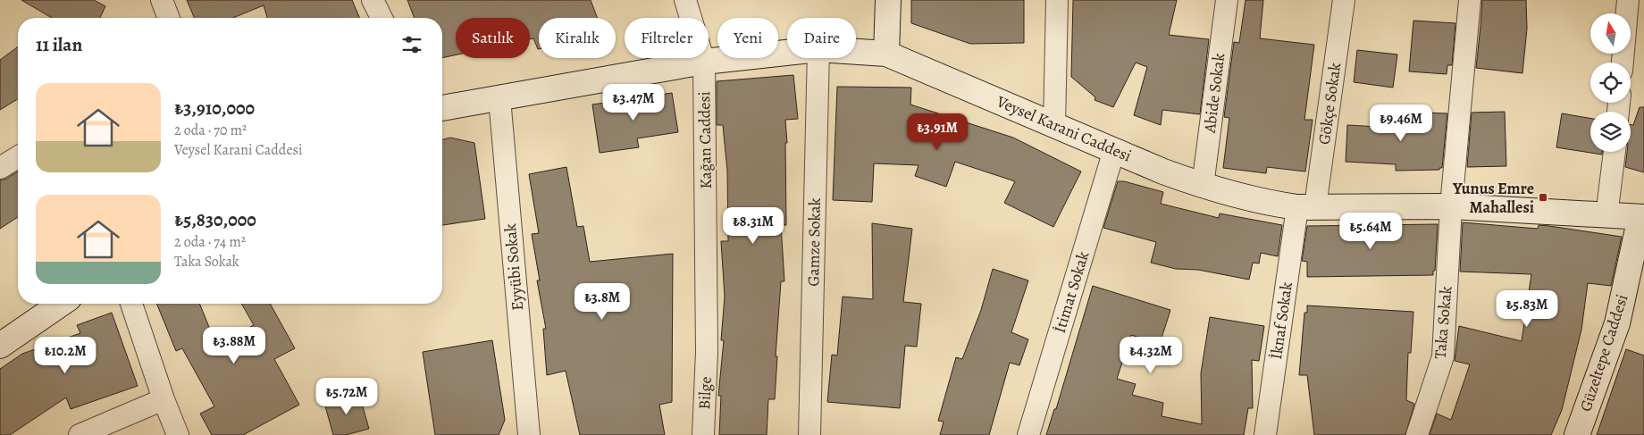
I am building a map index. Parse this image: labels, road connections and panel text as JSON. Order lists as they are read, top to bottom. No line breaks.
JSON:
{"streets":{"main road":["Veysel Karani Caddesi","Güzeltepe Caddesi"],"street":["Abide Sokak","Gökçe Sokak","Kağan Caddesi","Gamze Sokak","Eyyübi Sokak","İtimat Sokak","İknaf Sokak","Taka Sokak","Bilge"]},"crossings":[["Abide Sokak","Veysel Karani Caddesi"],["Gökçe Sokak","Veysel Karani Caddesi"],["Gökçe Sokak","İknaf Sokak"],["Veysel Karani Caddesi","Kağan Caddesi"],["Veysel Karani Caddesi","Eyyübi Sokak"],["Veysel Karani Caddesi","İtimat Sokak"],["Veysel Karani Caddesi","İknaf Sokak"],["Veysel Karani Caddesi","Taka Sokak"],["Veysel Karani Caddesi","Güzeltepe Caddesi"],["Kağan Caddesi","Bilge"]],"places":{"transit":["Yunus Emre Mahallesi"]},"north":"top","page":{"chip":["Satılık","Kiralık","Filtreler","Yeni","Daire"],"heading":"11 ilan","list":[{"name":"₺3,910,000","note":"2 oda · 70 m² · Veysel Karani Caddesi"},{"name":"₺5,830,000","note":"2 oda · 74 m² · Taka Sokak"}],"price":["₺3.47M","₺9.46M","₺3.91M","₺8.31M","₺5.64M","₺3.8M","₺5.83M","₺3.88M","₺10.2M","₺4.32M","₺5.72M"]}}
